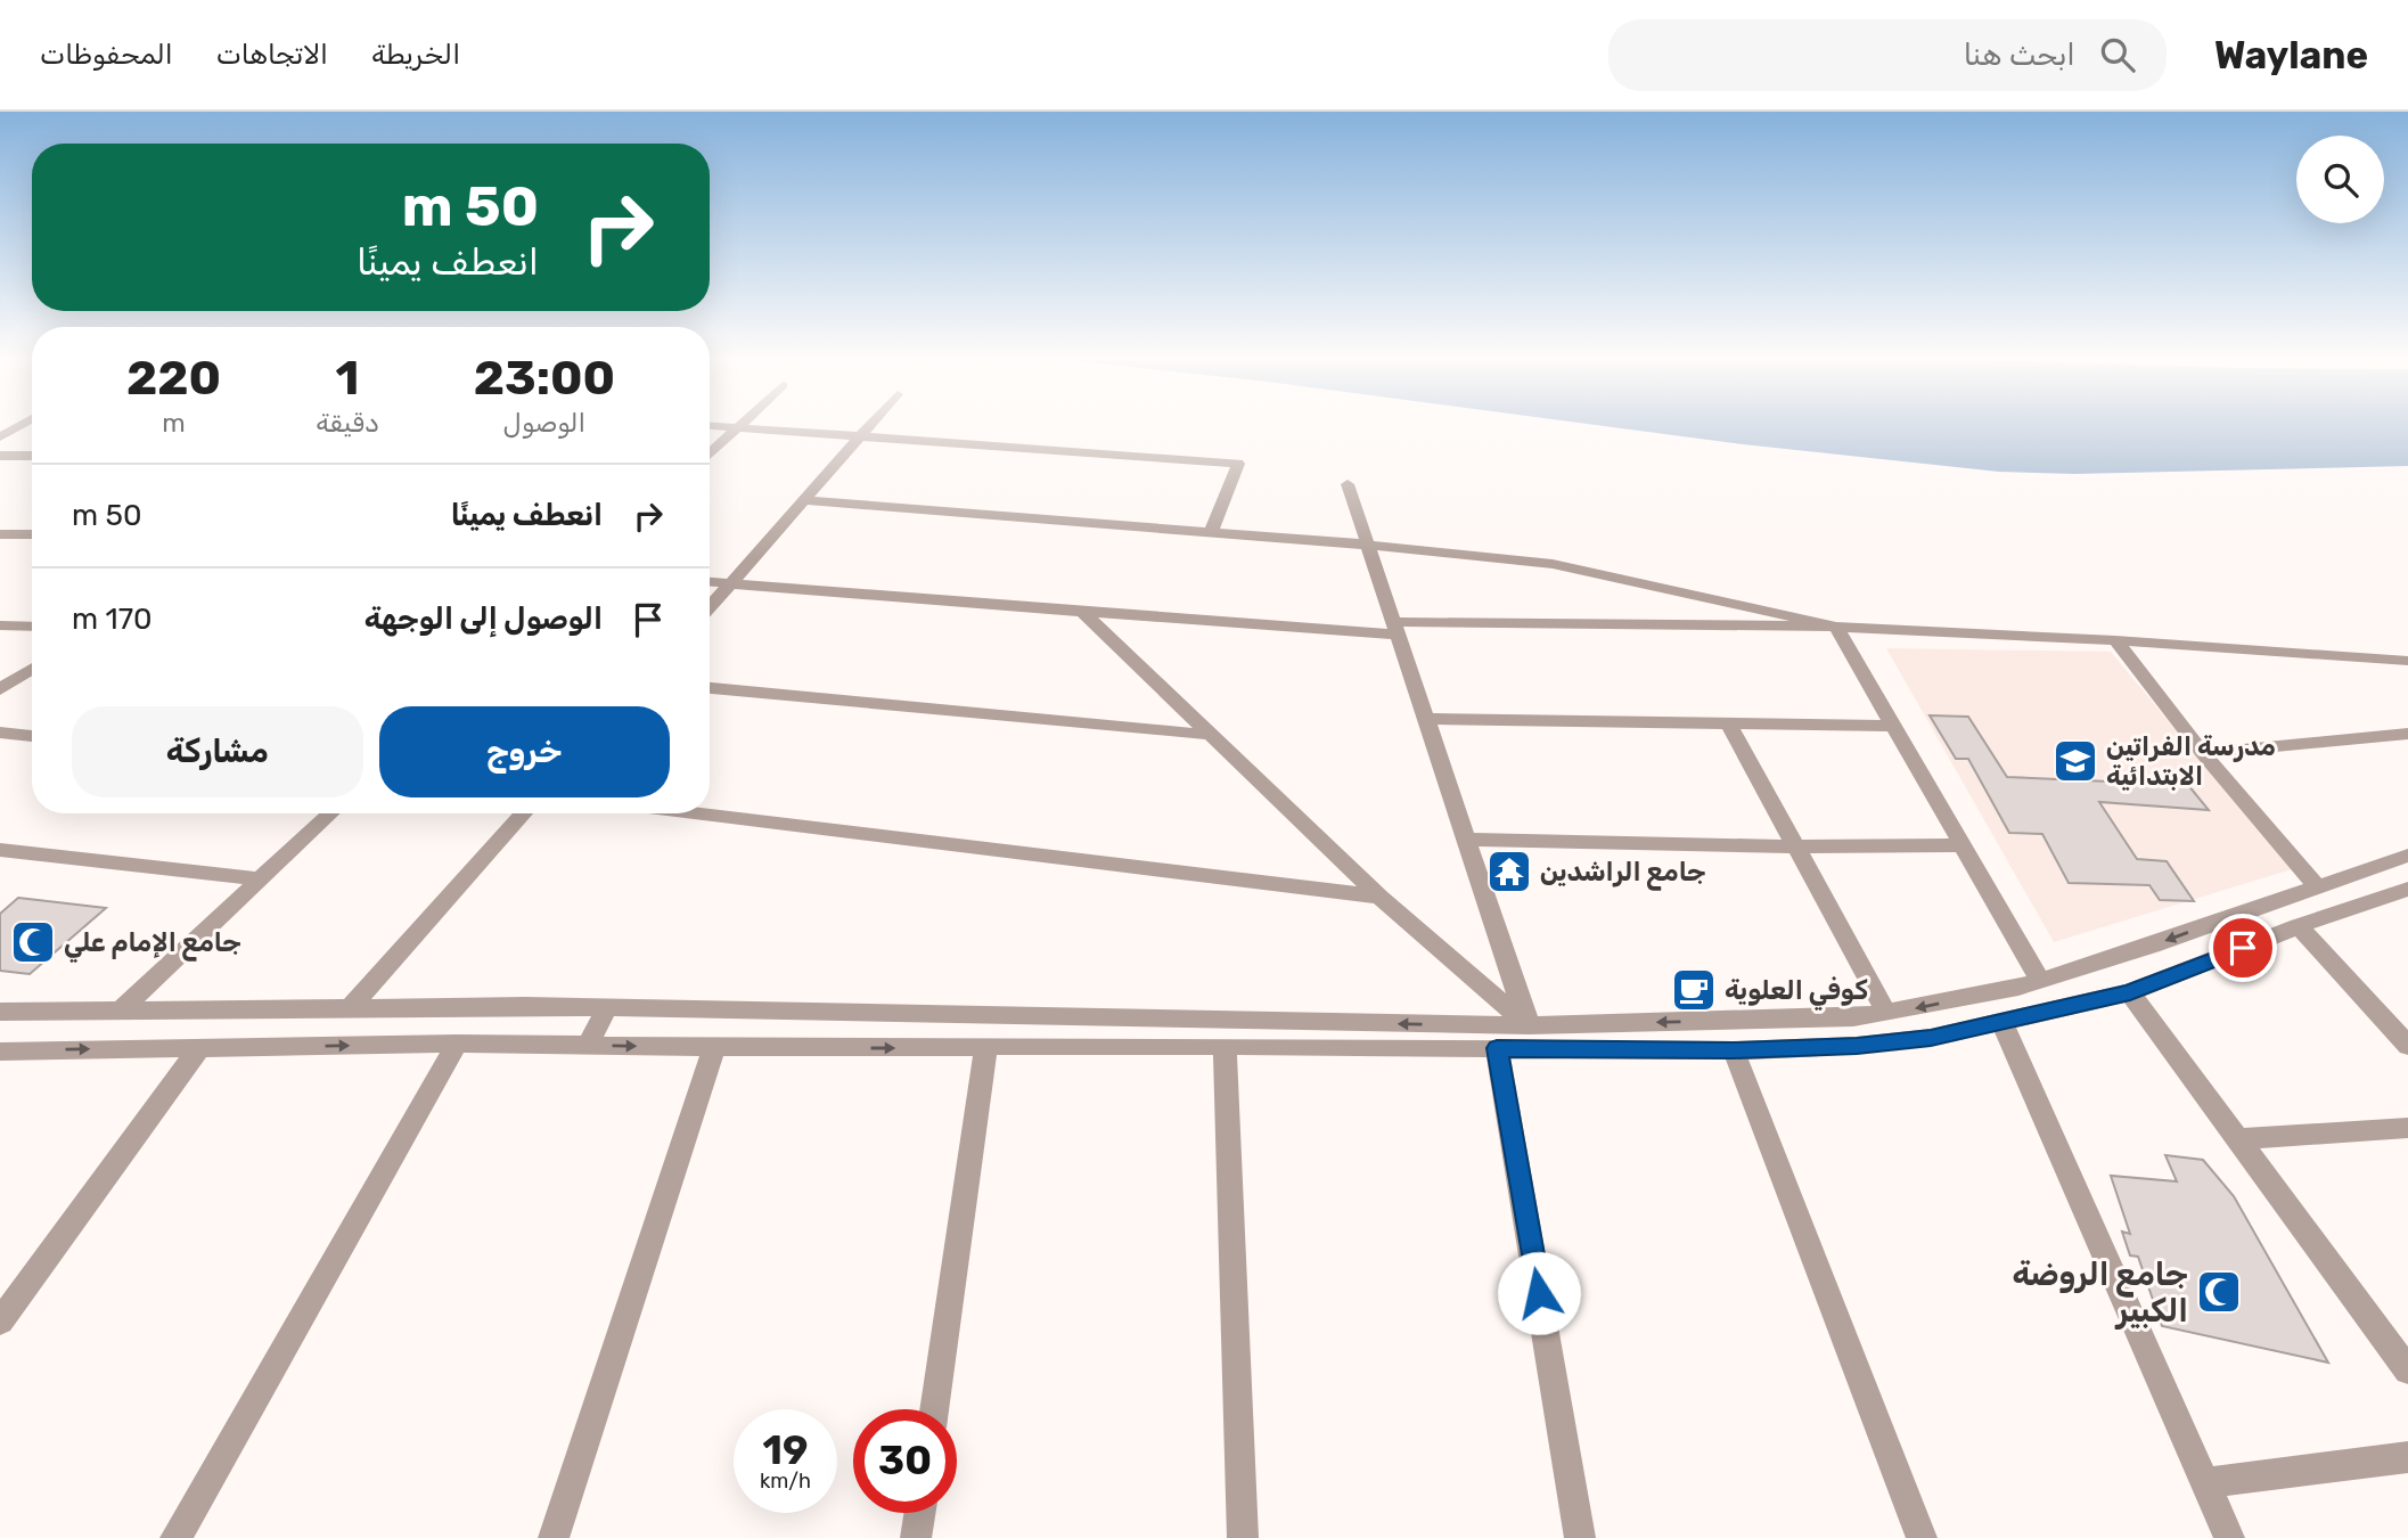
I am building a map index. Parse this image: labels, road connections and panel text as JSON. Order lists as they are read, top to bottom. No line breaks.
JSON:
{"places":{"school or university":["مدرسة الفراتين الابتدائية"],"temple":["جامع الراشدين"],"mosque":["جامع الإمام علي","جامع الروضة الكبير"],"cafe":["كوفي العلوية"]},"page":{"header":"Waylane","search":"ابحث هنا","nav":["الخريطة","الاتجاهات","المحفوظات"],"turn":["50 m","انعطف يمينًا"],"eta":["23:00","الوصول","1","دقيقة","220","m"],"list":[{"name":"انعطف يمينًا","value":"50 m"},{"name":"الوصول إلى الوجهة","value":"170 m"}],"buttons":["خروج","مشاركة"],"speed":"19 km/h","limit":"30"}}
